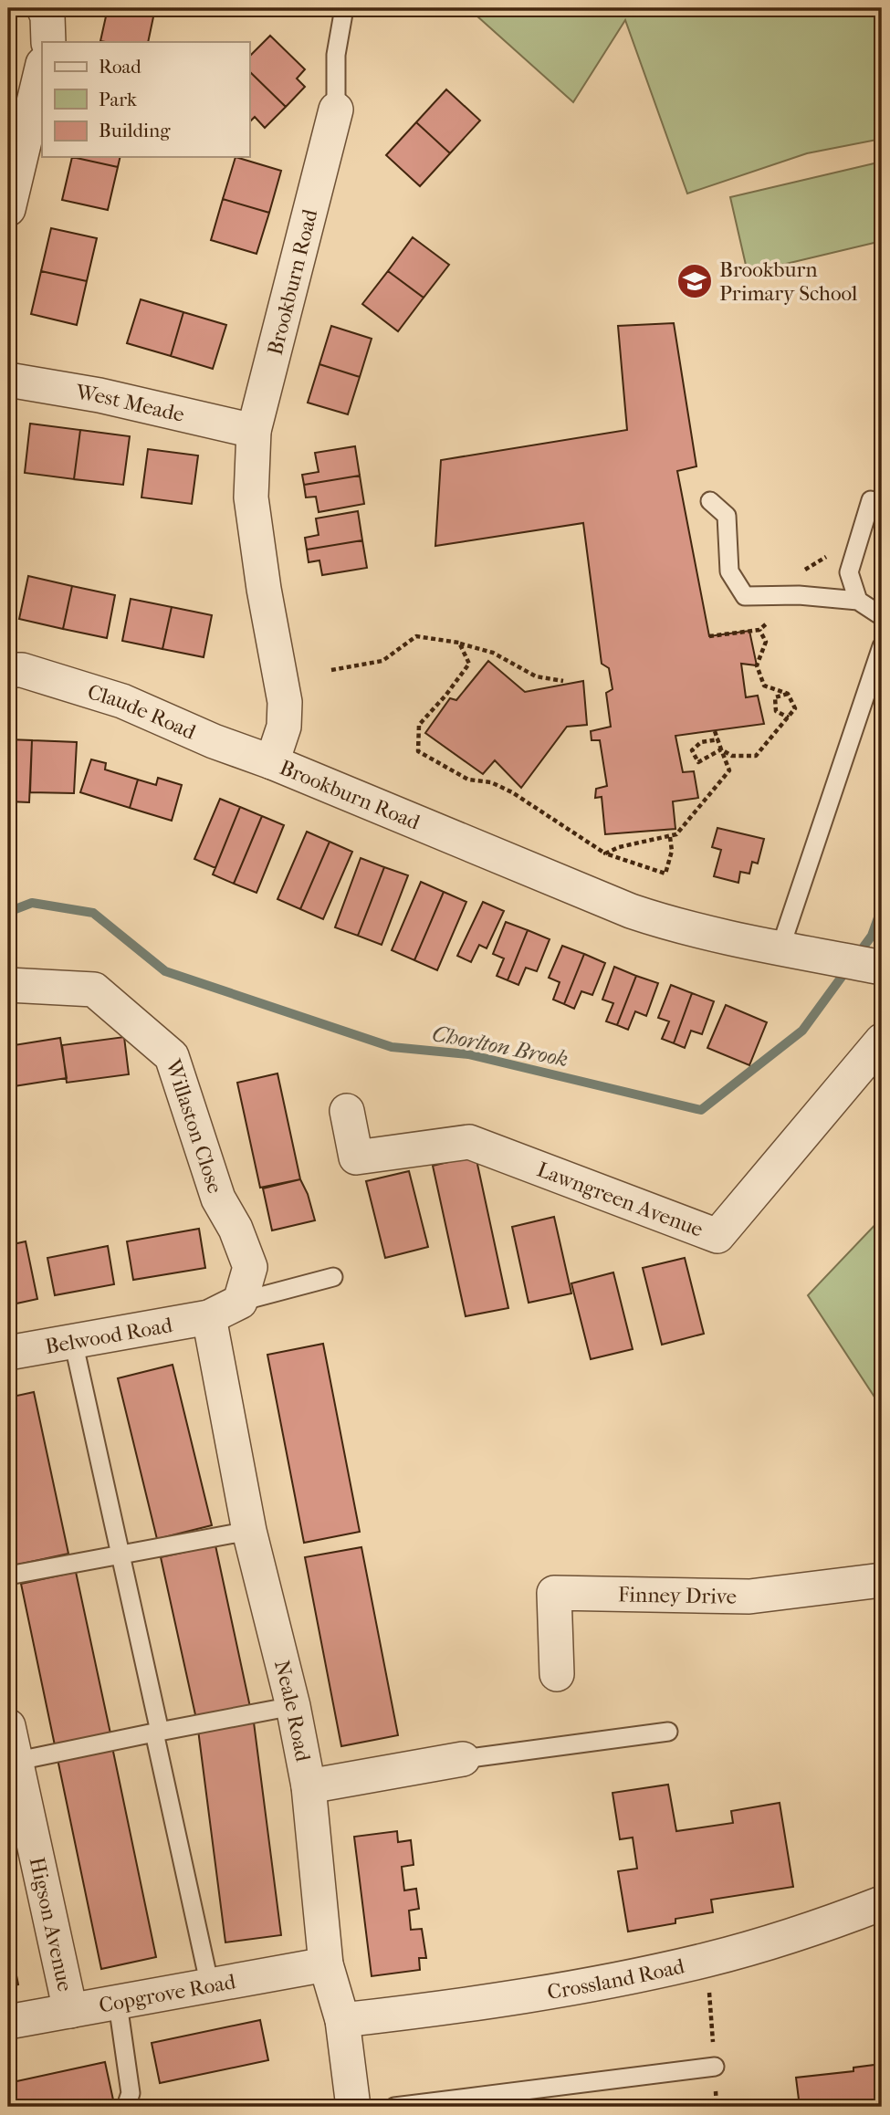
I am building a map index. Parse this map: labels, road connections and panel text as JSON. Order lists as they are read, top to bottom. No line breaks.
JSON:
{"streets":{"street":["Brookburn Road","West Meade","Claude Road","Willaston Close","Lawngreen Avenue","Belwood Road","Finney Drive","Neale Road","Higson Avenue","Crossland Road","Copgrove Road"]},"crossings":[["Brookburn Road","West Meade"],["Brookburn Road","Claude Road"],["Belwood Road","Neale Road"],["Neale Road","Crossland Road"],["Neale Road","Copgrove Road"],["Higson Avenue","Copgrove Road"]],"water":["Chorlton Brook"],"places":{"school or university":["Brookburn Primary School"]},"legend":["Road","Park","Building"]}
